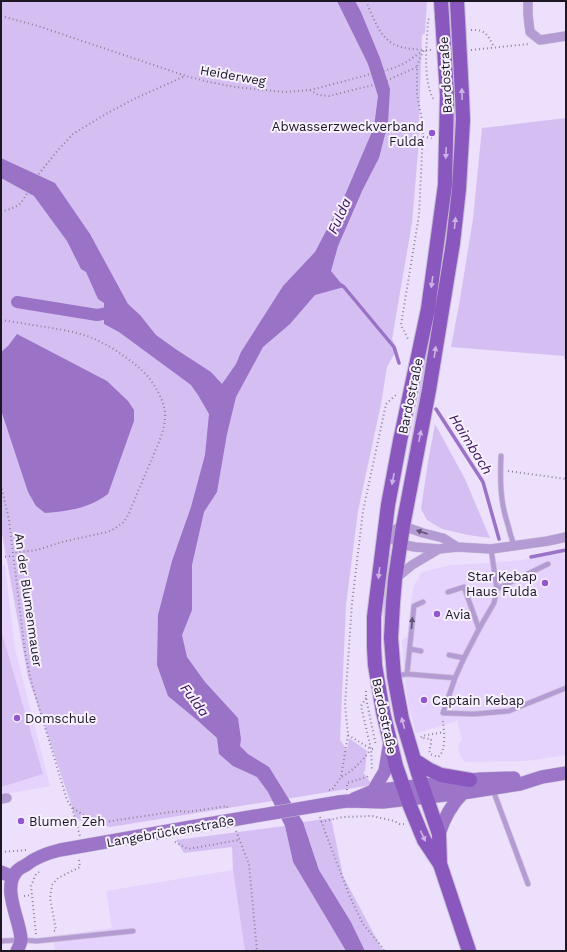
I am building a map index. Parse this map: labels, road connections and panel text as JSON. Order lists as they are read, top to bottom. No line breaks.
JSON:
{"streets":{"main road":["Bardostraße","Langebrückenstraße"],"path":["Heiderweg","An der Blumenmauer"]},"crossings":[["Bardostraße","Langebrückenstraße"]],"water":["Fulda","Haimbach"],"places":["Abwasserzweckverband Fulda","Star Kebap Haus Fulda","Avia","Captain Kebap","Domschule","Blumen Zeh"]}
